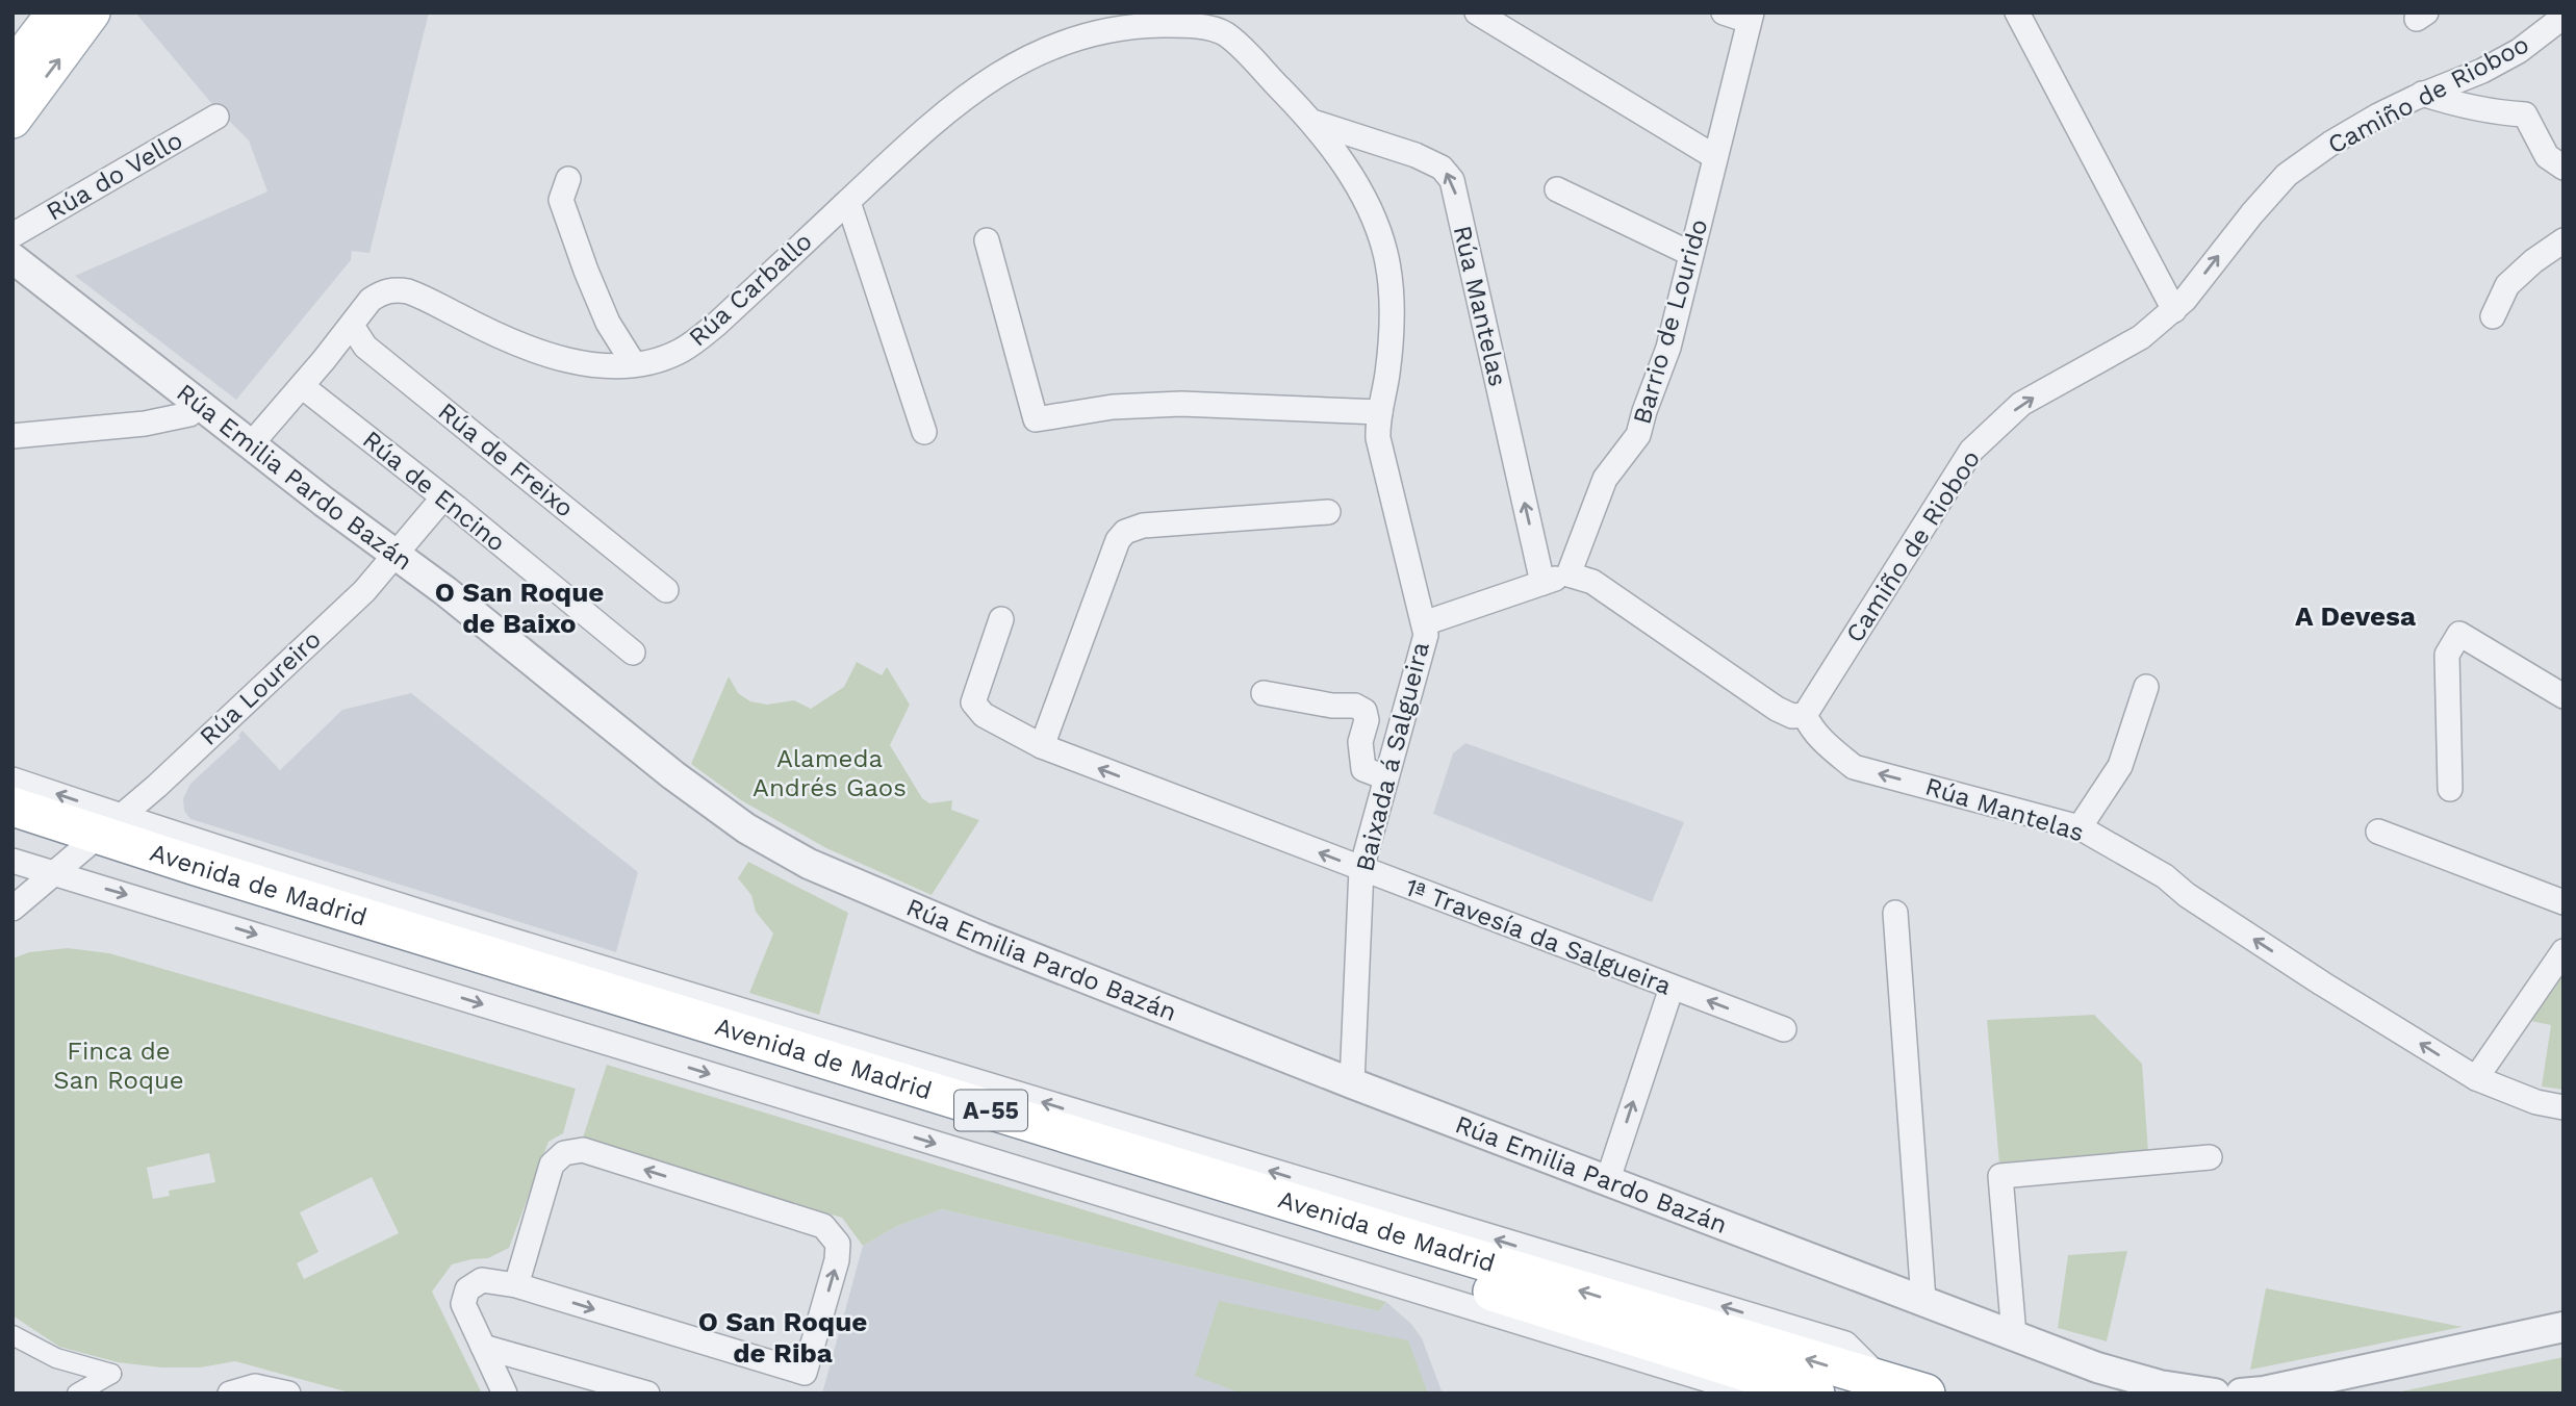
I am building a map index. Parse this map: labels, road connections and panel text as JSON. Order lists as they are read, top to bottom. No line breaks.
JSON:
{"streets":{"highway":["Avenida de Madrid","A-55"],"street":["Camiño de Rioboo","Rúa do Vello","Rúa Carballo","Rúa Mantelas","Barrio de Lourido","Rúa de Freixo","Rúa Emilia Pardo Bazán","Rúa de Encino","Rúa Loureiro","Baixada á Salgueira","1ª Travesía da Salgueira"]},"crossings":[["Camiño de Rioboo","Rúa Mantelas"],["Rúa Carballo","Rúa de Freixo"],["Rúa Carballo","Rúa Emilia Pardo Bazán"],["Rúa Carballo","Rúa de Encino"],["Rúa Carballo","Baixada á Salgueira"],["Rúa Mantelas","Baixada á Salgueira"],["Rúa Emilia Pardo Bazán","Rúa Loureiro"],["Rúa Emilia Pardo Bazán","Baixada á Salgueira"],["Rúa de Encino","Rúa Loureiro"],["Rúa Loureiro","Avenida de Madrid"],["Baixada á Salgueira","1ª Travesía da Salgueira"]],"one_way":["Camiño de Rioboo","1ª Travesía da Salgueira"],"districts":["O San Roque de Baixo","A Devesa","O San Roque de Riba"],"parks":["Alameda Andrés Gaos","Finca de San Roque"]}
